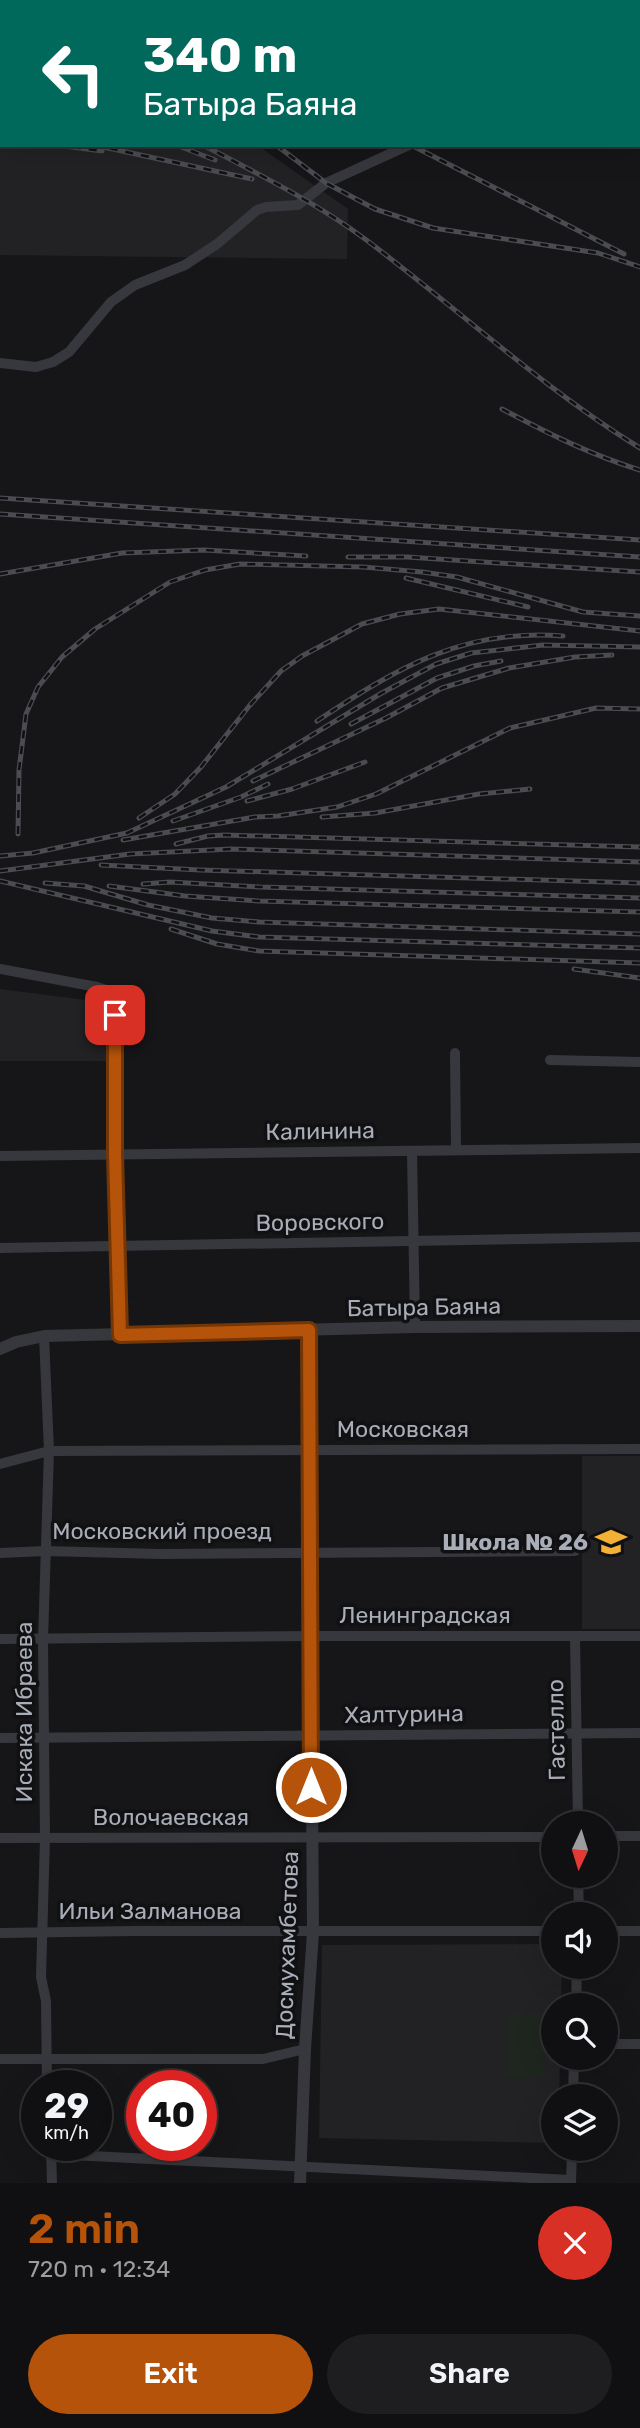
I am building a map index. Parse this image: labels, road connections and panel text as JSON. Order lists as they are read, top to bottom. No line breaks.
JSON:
{"streets":{"street":["Калинина","Воровского","Батыра Баяна","Московская","Московский проезд","Ленинградская","Искака Ибраева","Халтурина","Гастелло","Волочаевская","Ильи Залманова","Досмухамбетова"]},"crossings":[["Батыра Баяна","Искака Ибраева"],["Батыра Баяна","Досмухамбетова"],["Московская","Искака Ибраева"],["Московская","Досмухамбетова"],["Московский проезд","Искака Ибраева"],["Московский проезд","Досмухамбетова"],["Ленинградская","Искака Ибраева"],["Ленинградская","Гастелло"],["Ленинградская","Досмухамбетова"],["Искака Ибраева","Халтурина"],["Искака Ибраева","Волочаевская"],["Искака Ибраева","Ильи Залманова"],["Халтурина","Гастелло"],["Халтурина","Досмухамбетова"],["Волочаевская","Досмухамбетова"],["Ильи Залманова","Досмухамбетова"]],"places":{"school or university":["Школа № 26"]},"north":"bottom","page":{"turn":["340 m","Батыра Баяна"],"speed":"29 km/h","limit":"40","heading":["2 min","720 m · 12:34"],"buttons":["Exit","Share"]}}
